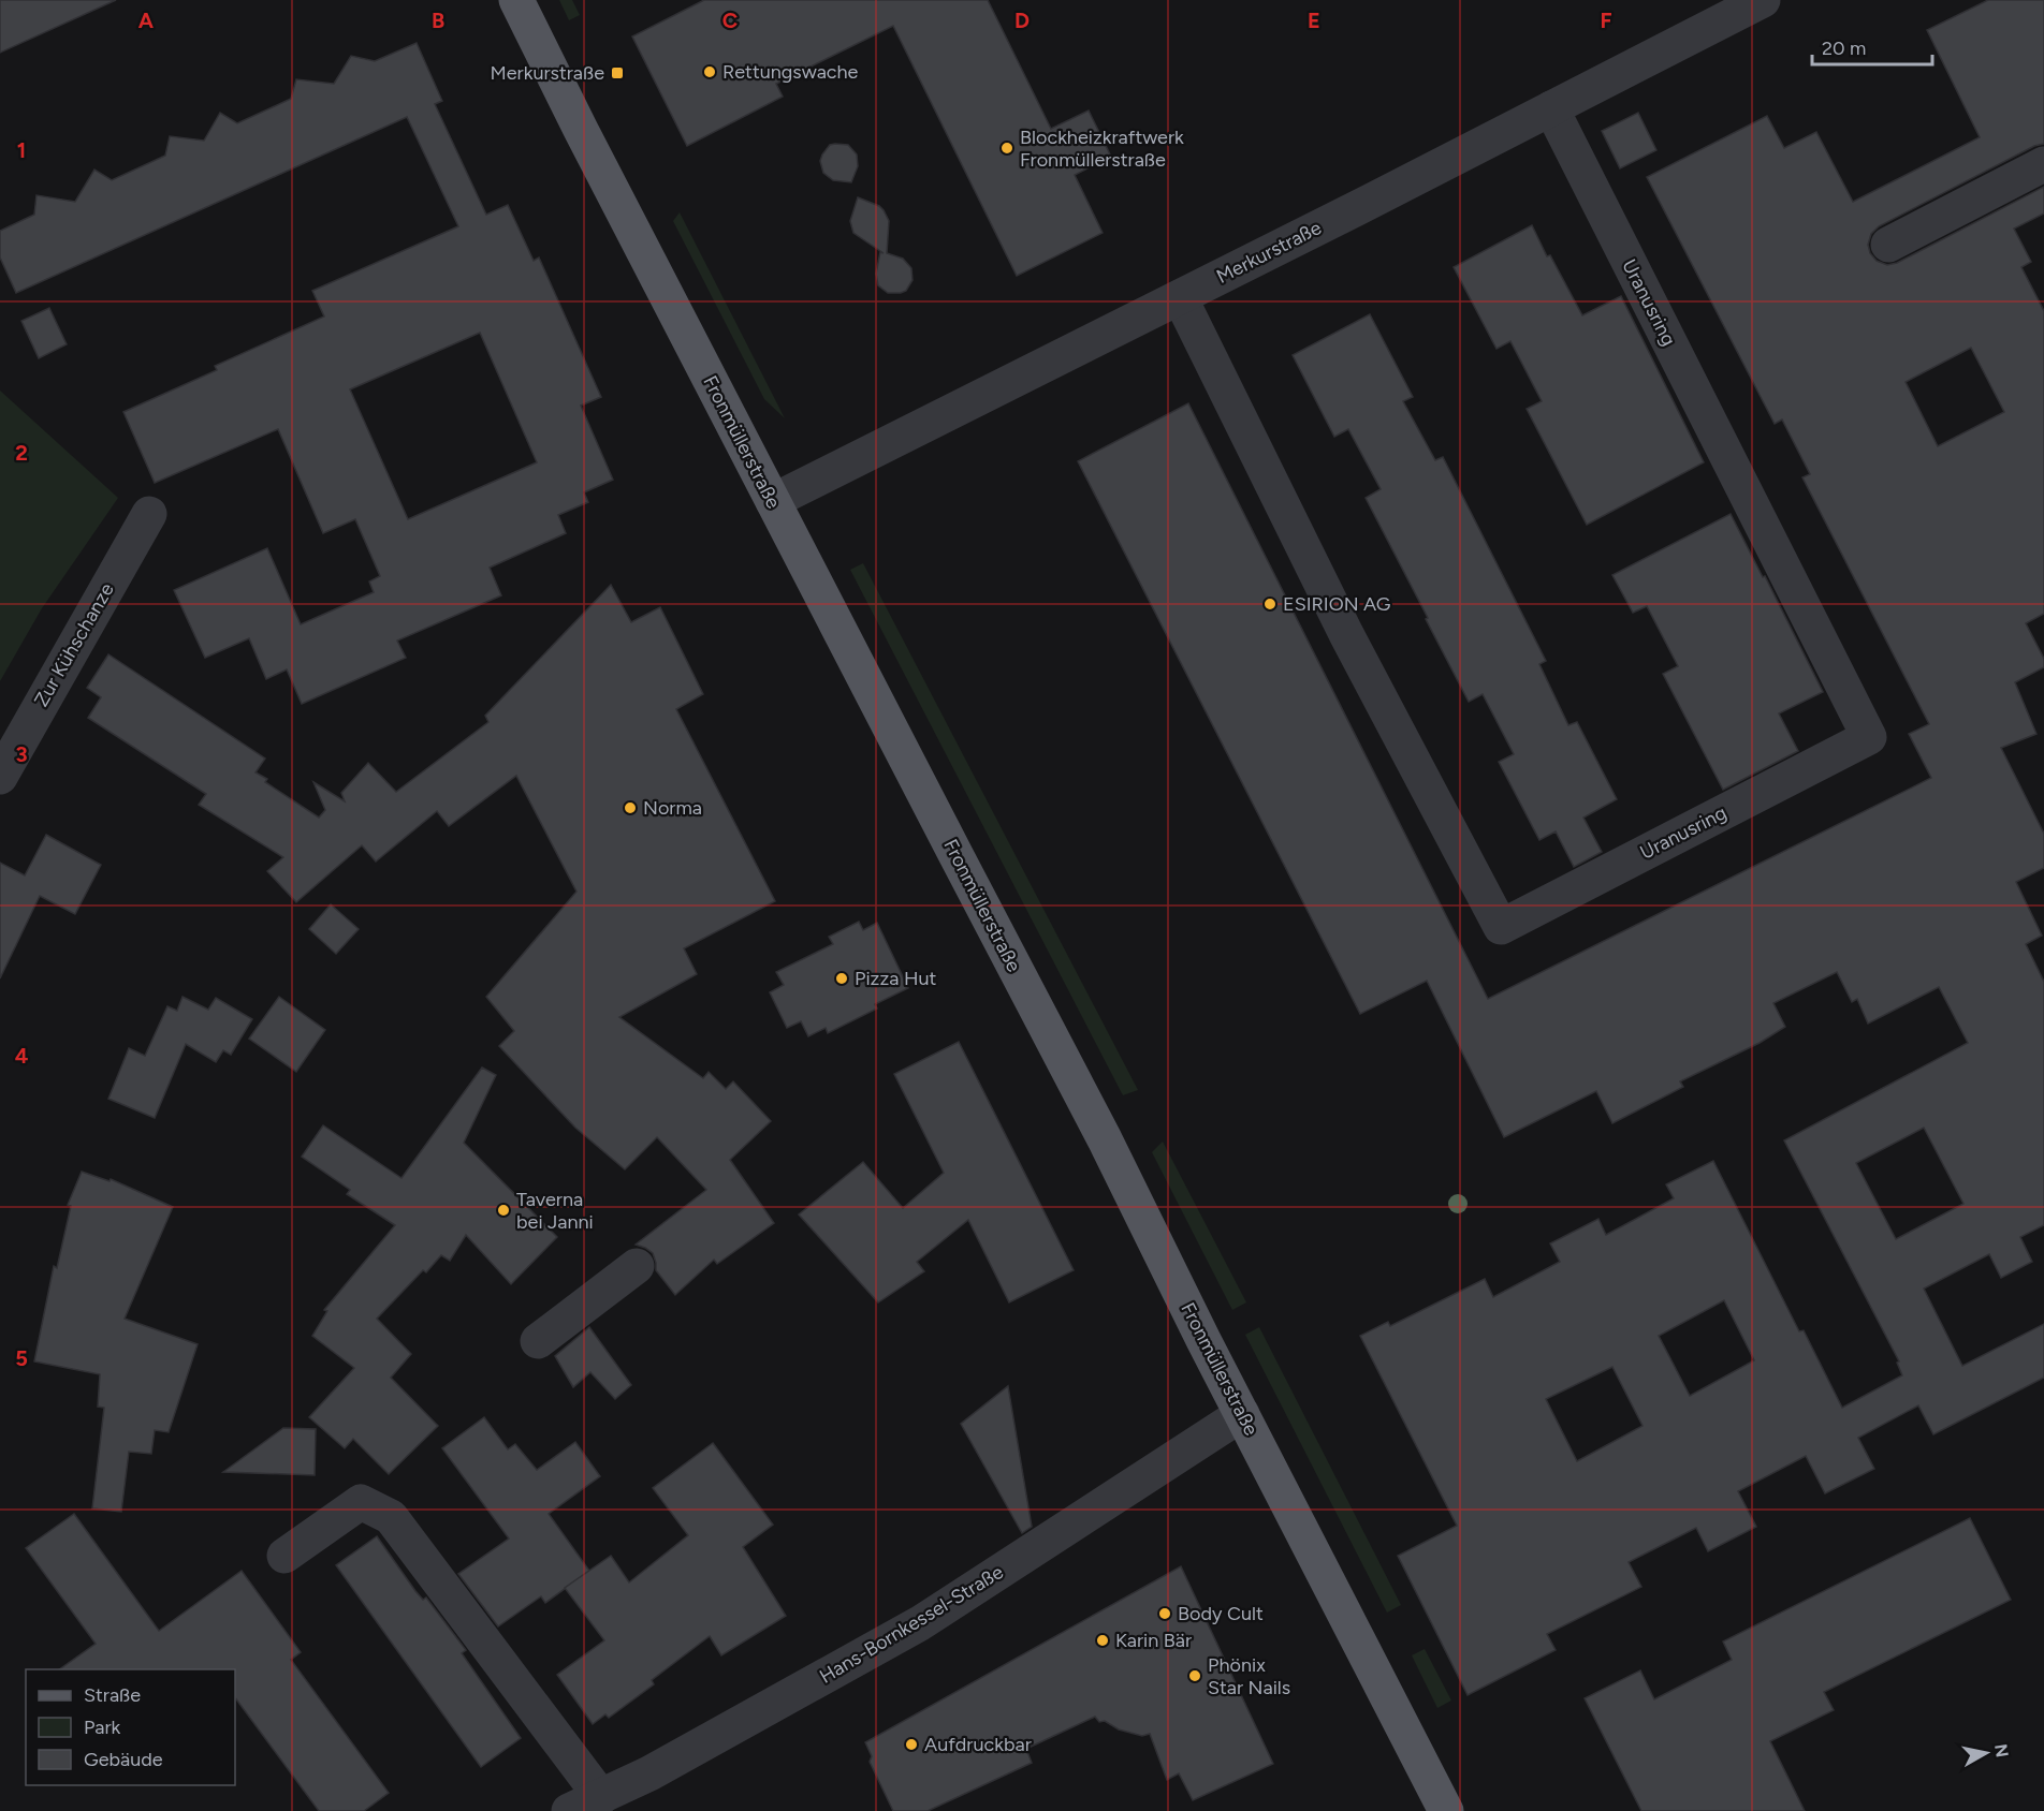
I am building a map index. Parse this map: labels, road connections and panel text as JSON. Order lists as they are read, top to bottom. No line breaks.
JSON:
{"streets":{"main road":["Fronmüllerstraße"],"street":["Merkurstraße","Uranusring","Zur Kühschanze","Hans-Bornkessel-Straße"]},"crossings":[["Merkurstraße","Uranusring"],["Merkurstraße","Fronmüllerstraße"],["Fronmüllerstraße","Hans-Bornkessel-Straße"]],"places":{"other":["Rettungswache","Blockheizkraftwerk Fronmüllerstraße","ESIRION AG","Norma","Pizza Hut","Taverna bei Janni","Body Cult","Karin Bär","Phönix Star Nails","Aufdruckbar"],"transit":["Merkurstraße"]},"legend":["Straße","Park","Gebäude"],"scale_bar":"20 m","north":"right","grid":{"columns":["A","B","C","D","E","F"],"rows":["1","2","3","4","5"]}}
